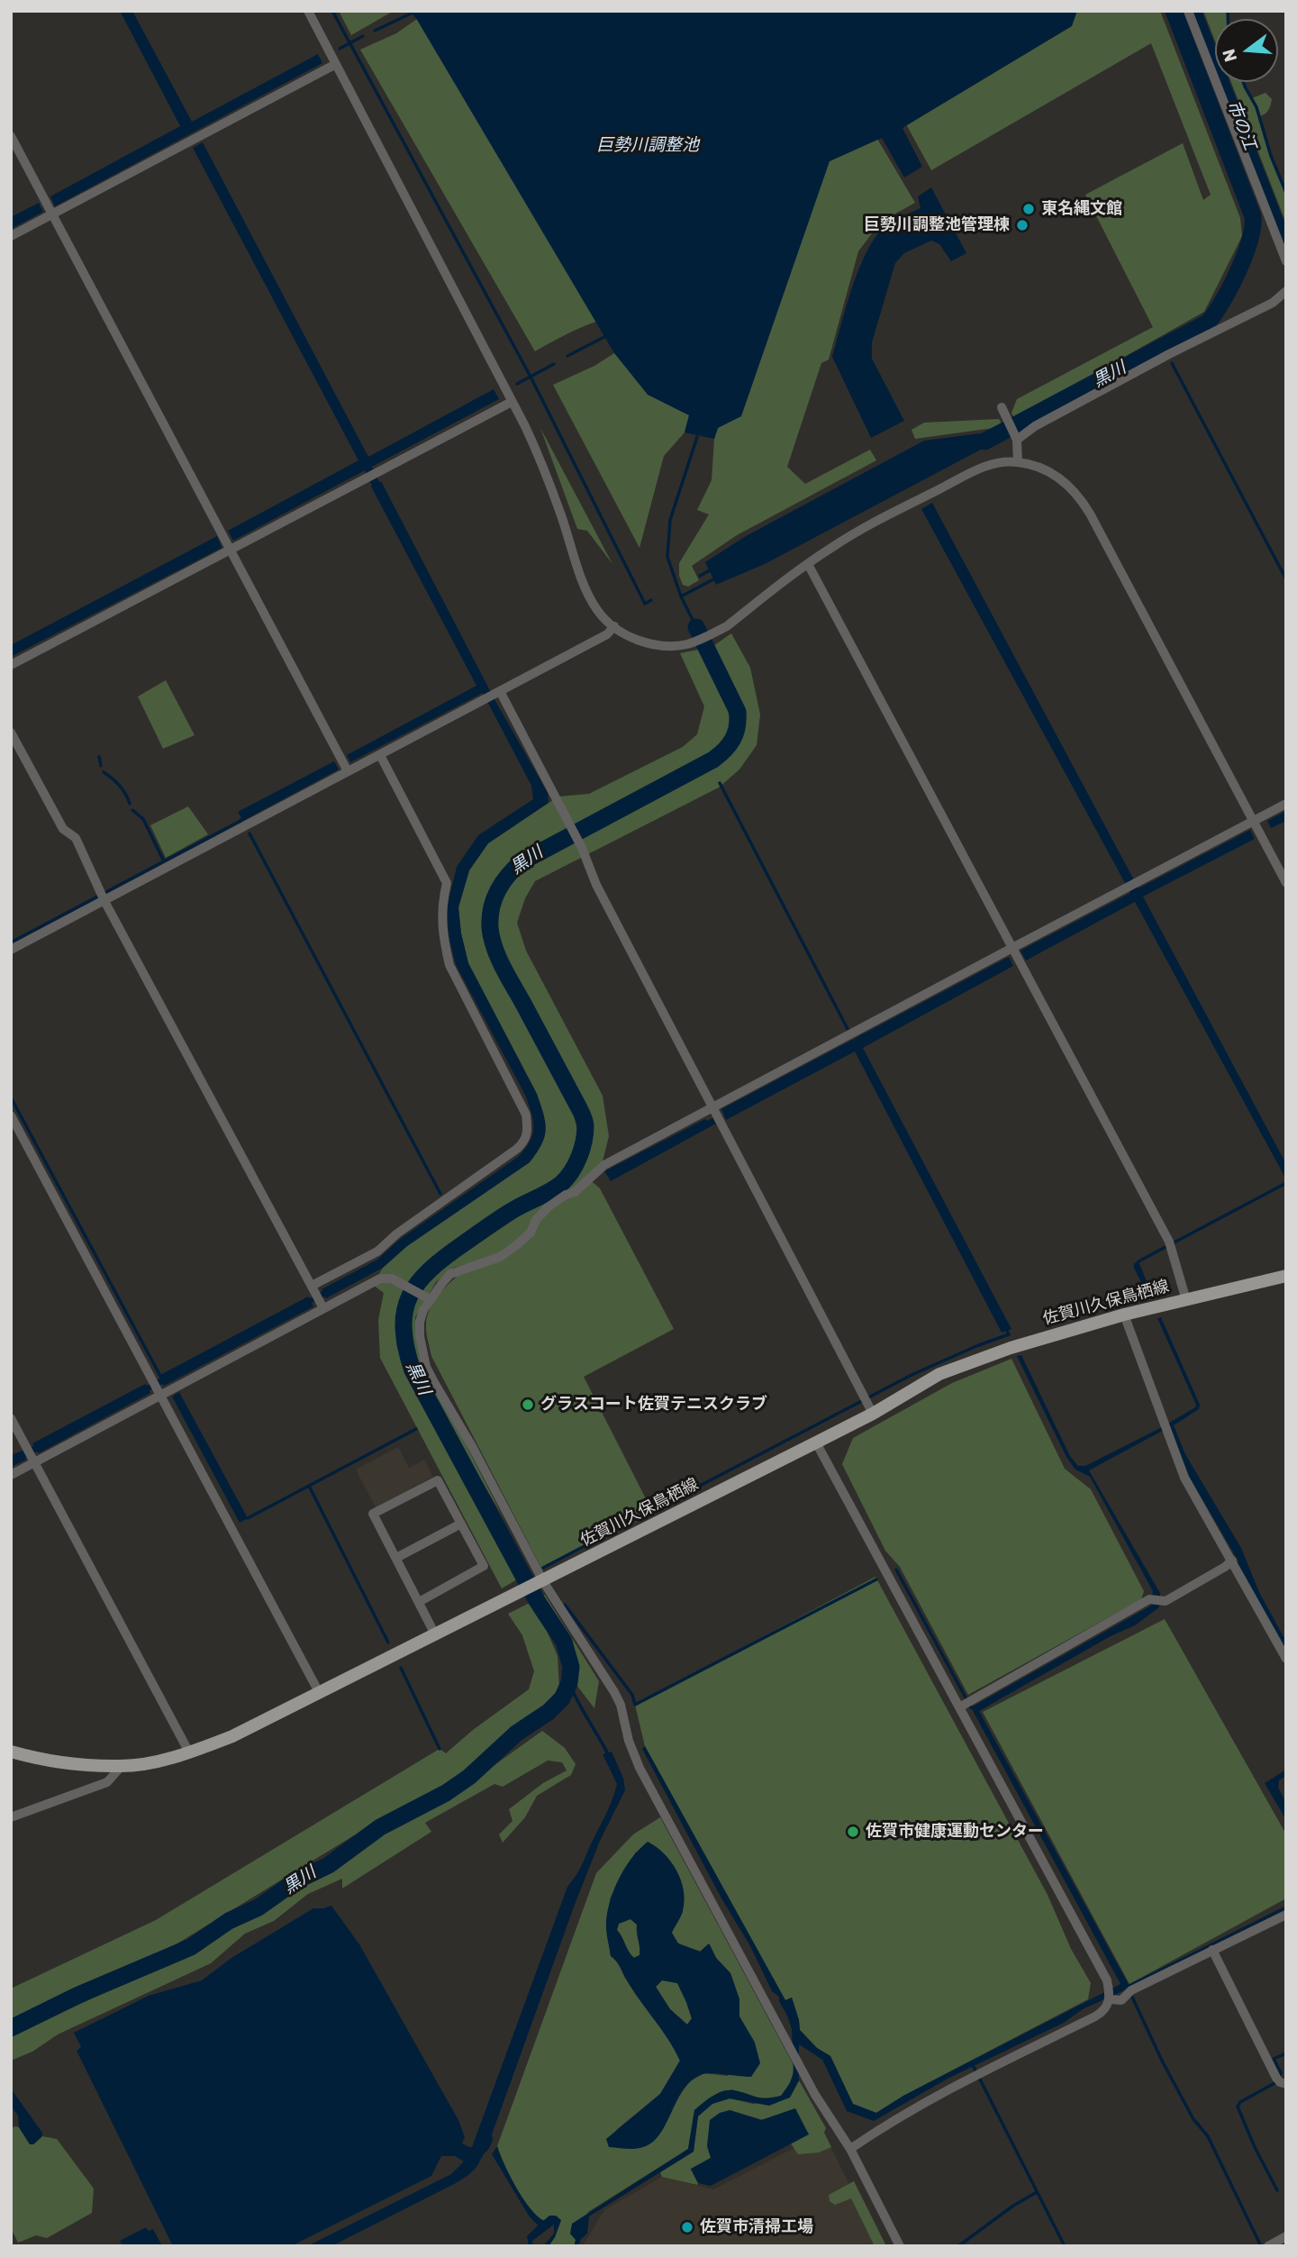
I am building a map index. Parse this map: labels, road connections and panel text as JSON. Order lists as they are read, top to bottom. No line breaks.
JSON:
{"streets":{"main road":["佐賀川久保鳥栖線"]},"water":["市の江","巨勢川調整池","黒川"],"places":["東名縄文館","巨勢川調整池管理棟","グラスコート佐賀テニスクラブ","佐賀市健康運動センター","佐賀市清掃工場"],"north":"left"}
